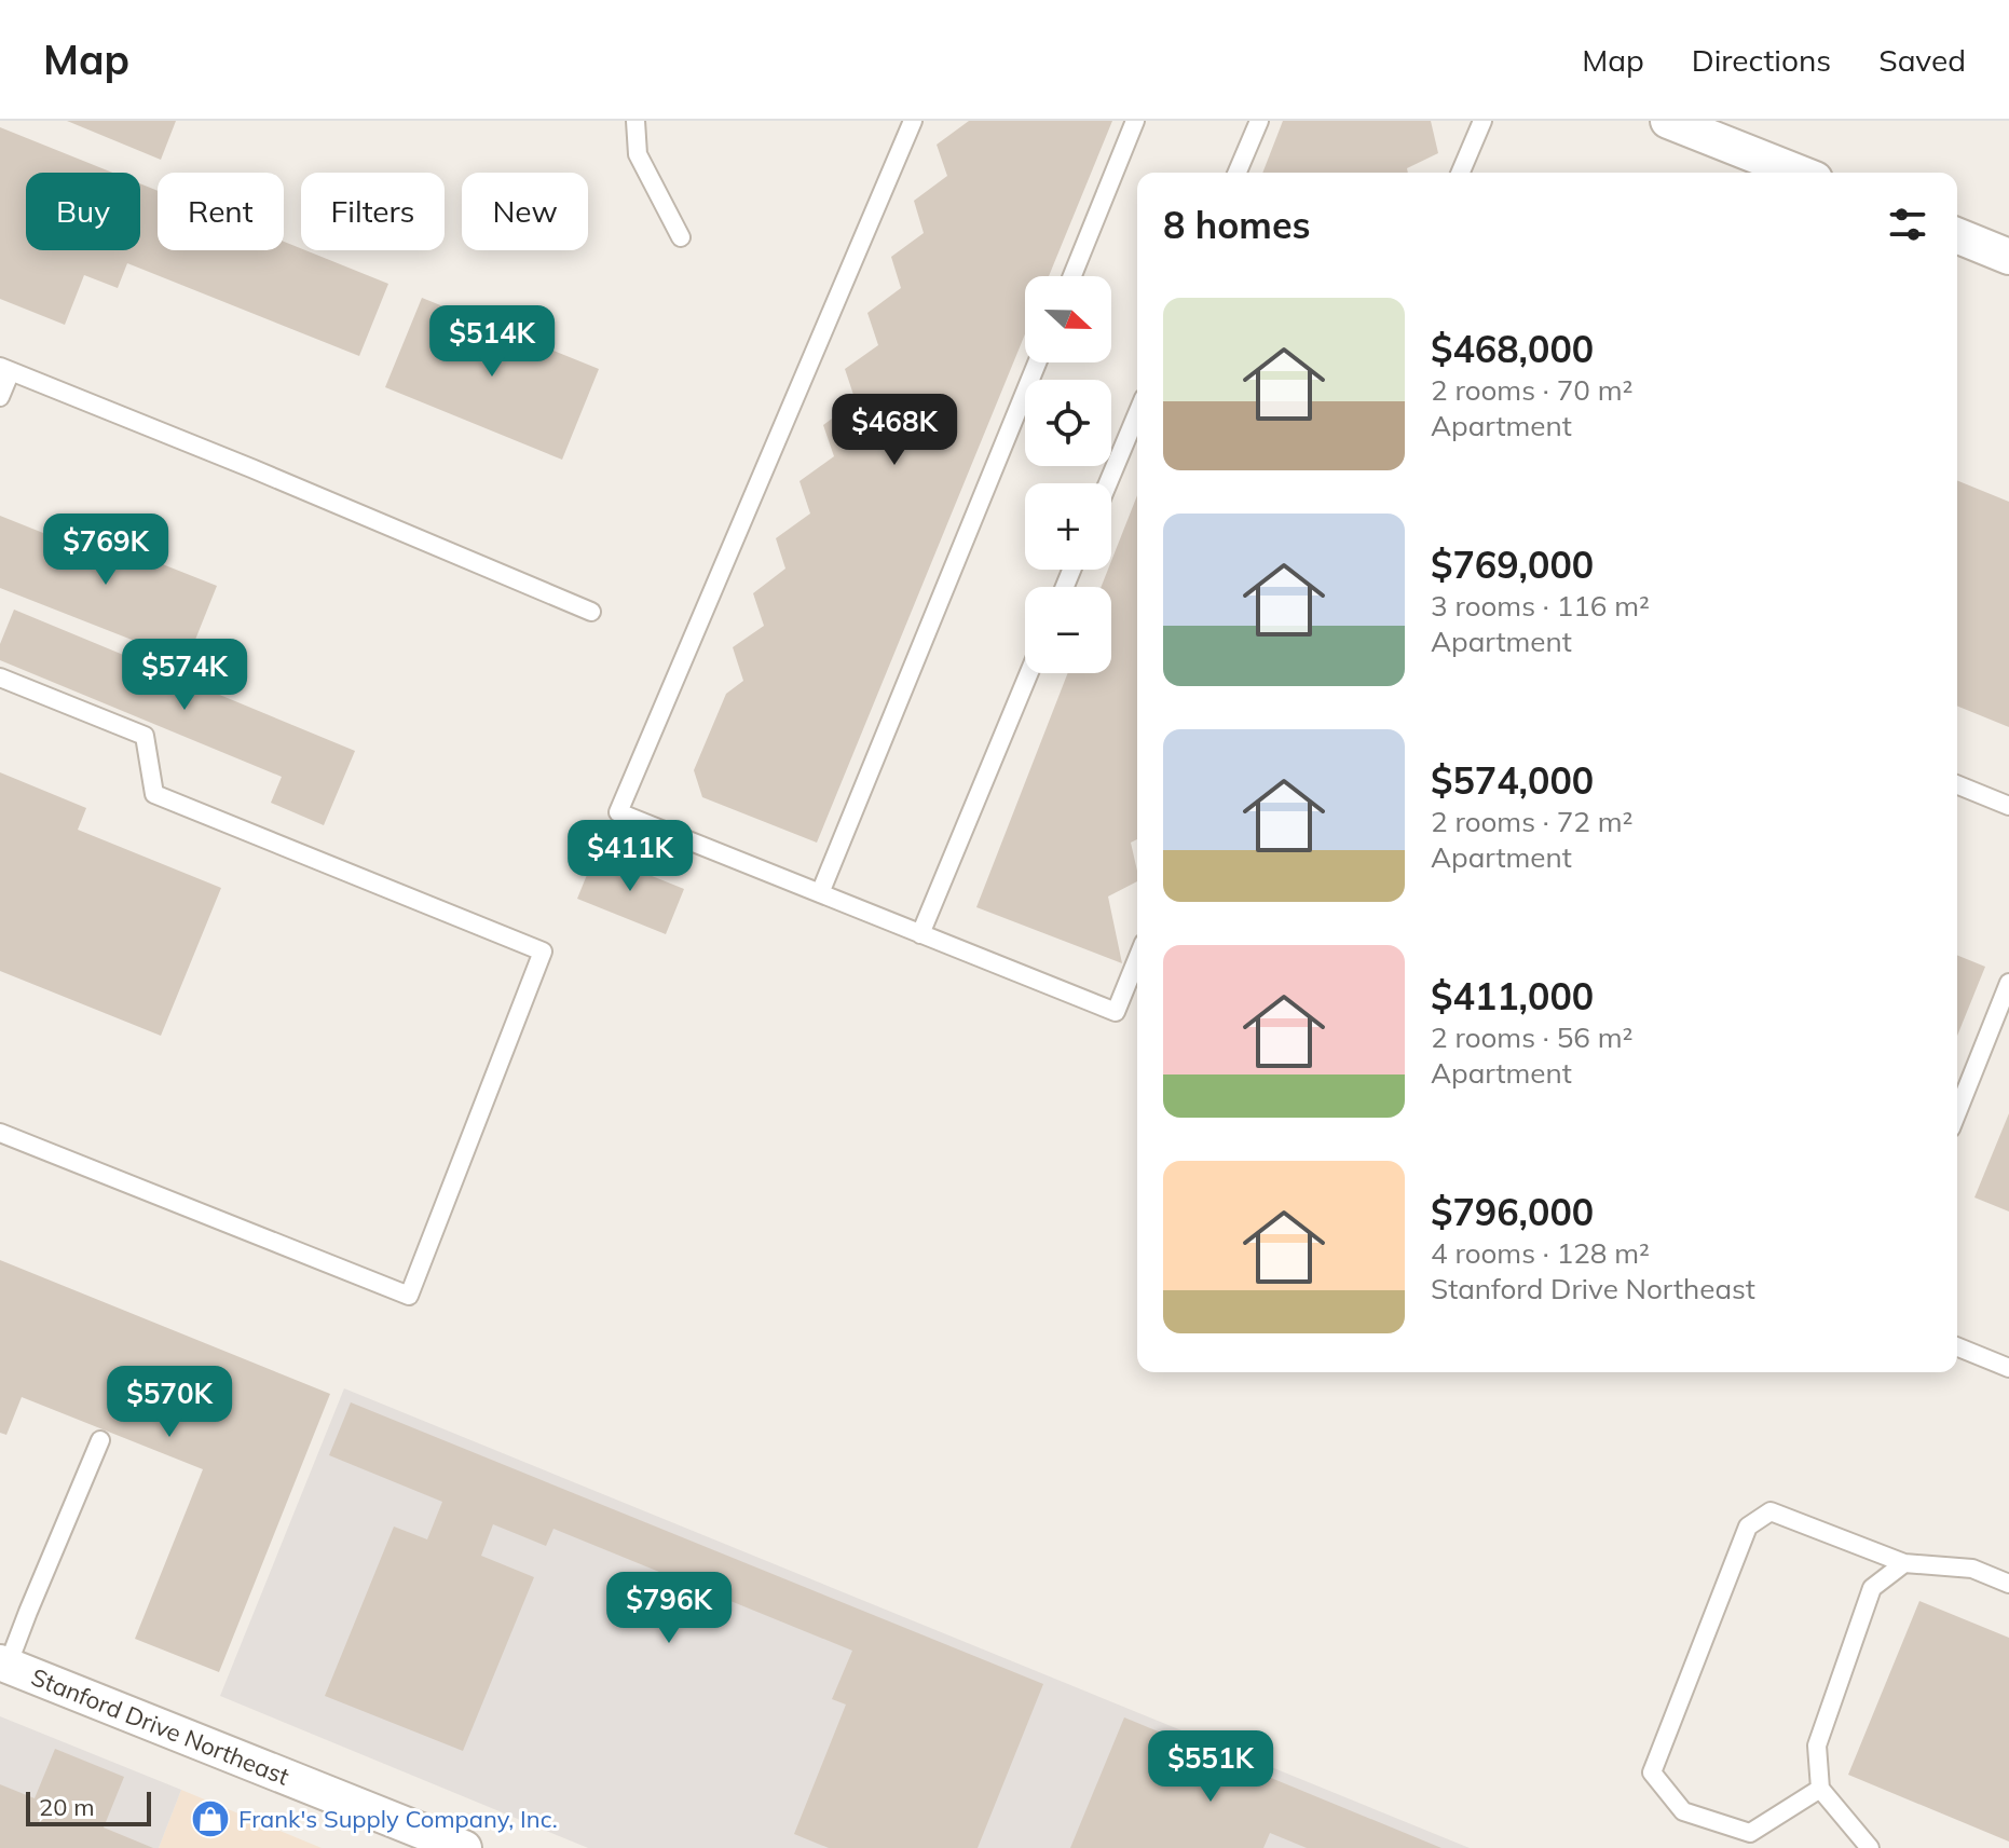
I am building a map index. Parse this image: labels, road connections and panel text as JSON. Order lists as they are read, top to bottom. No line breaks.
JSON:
{"streets":{"street":["Stanford Drive Northeast"]},"places":{"shop":["Frank's Supply Company, Inc."]},"scale_bar":"20 m","north":"right","page":{"header":"Map","nav":["Map","Directions","Saved"],"chip":["Buy","Rent","Filters","New"],"heading":"8 homes","map_buttons":["+","−"],"list":[{"name":"$468,000","note":"2 rooms · 70 m² · Apartment"},{"name":"$769,000","note":"3 rooms · 116 m² · Apartment"},{"name":"$574,000","note":"2 rooms · 72 m² · Apartment"},{"name":"$411,000","note":"2 rooms · 56 m² · Apartment"},{"name":"$796,000","note":"4 rooms · 128 m² · Stanford Drive Northeast"}],"price":["$514K","$468K","$769K","$574K","$411K","$570K","$796K","$551K"],"scale":"20 m"}}
